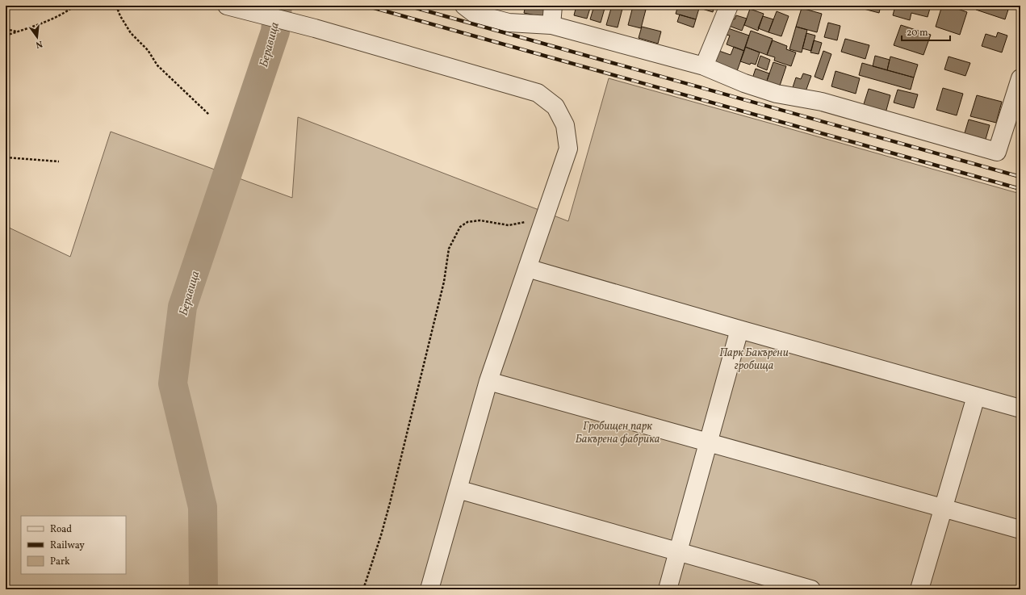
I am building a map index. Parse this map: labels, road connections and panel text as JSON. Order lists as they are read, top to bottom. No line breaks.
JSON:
{"water":["Беравица"],"parks":["Парк Бакърени гробища","Гробищен парк Бакърена фабрика"],"legend":["Road","Railway","Park"],"scale_bar":"20 m","north":"bottom"}
